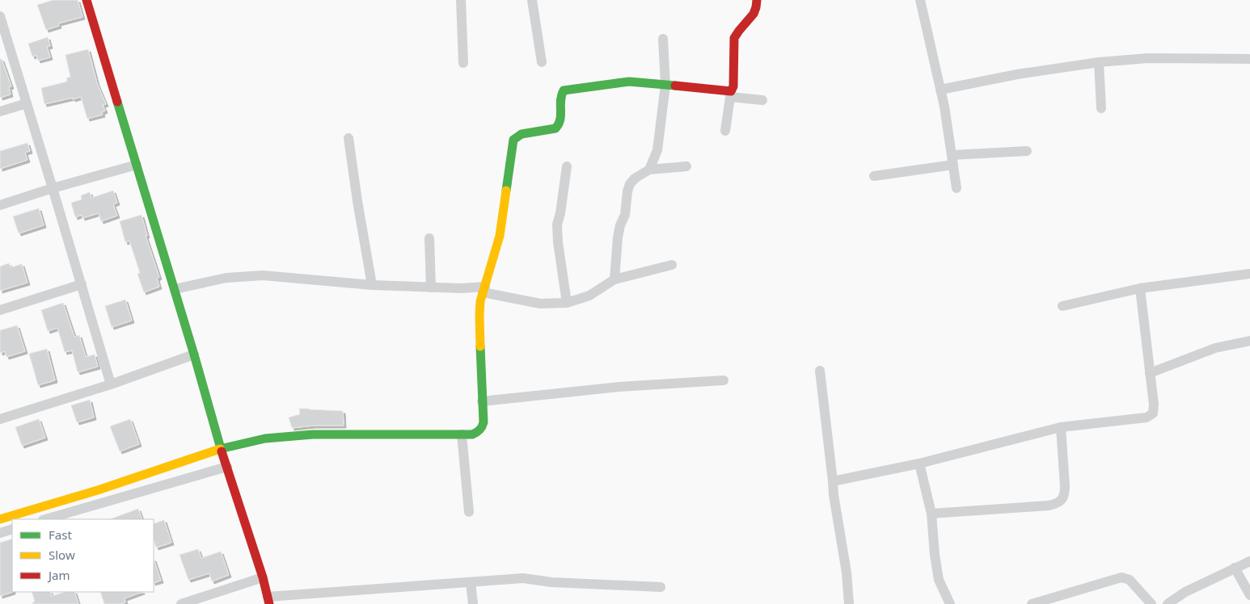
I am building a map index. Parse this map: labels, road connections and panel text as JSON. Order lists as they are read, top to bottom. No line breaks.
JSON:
{"legend":["Fast","Slow","Jam"]}
